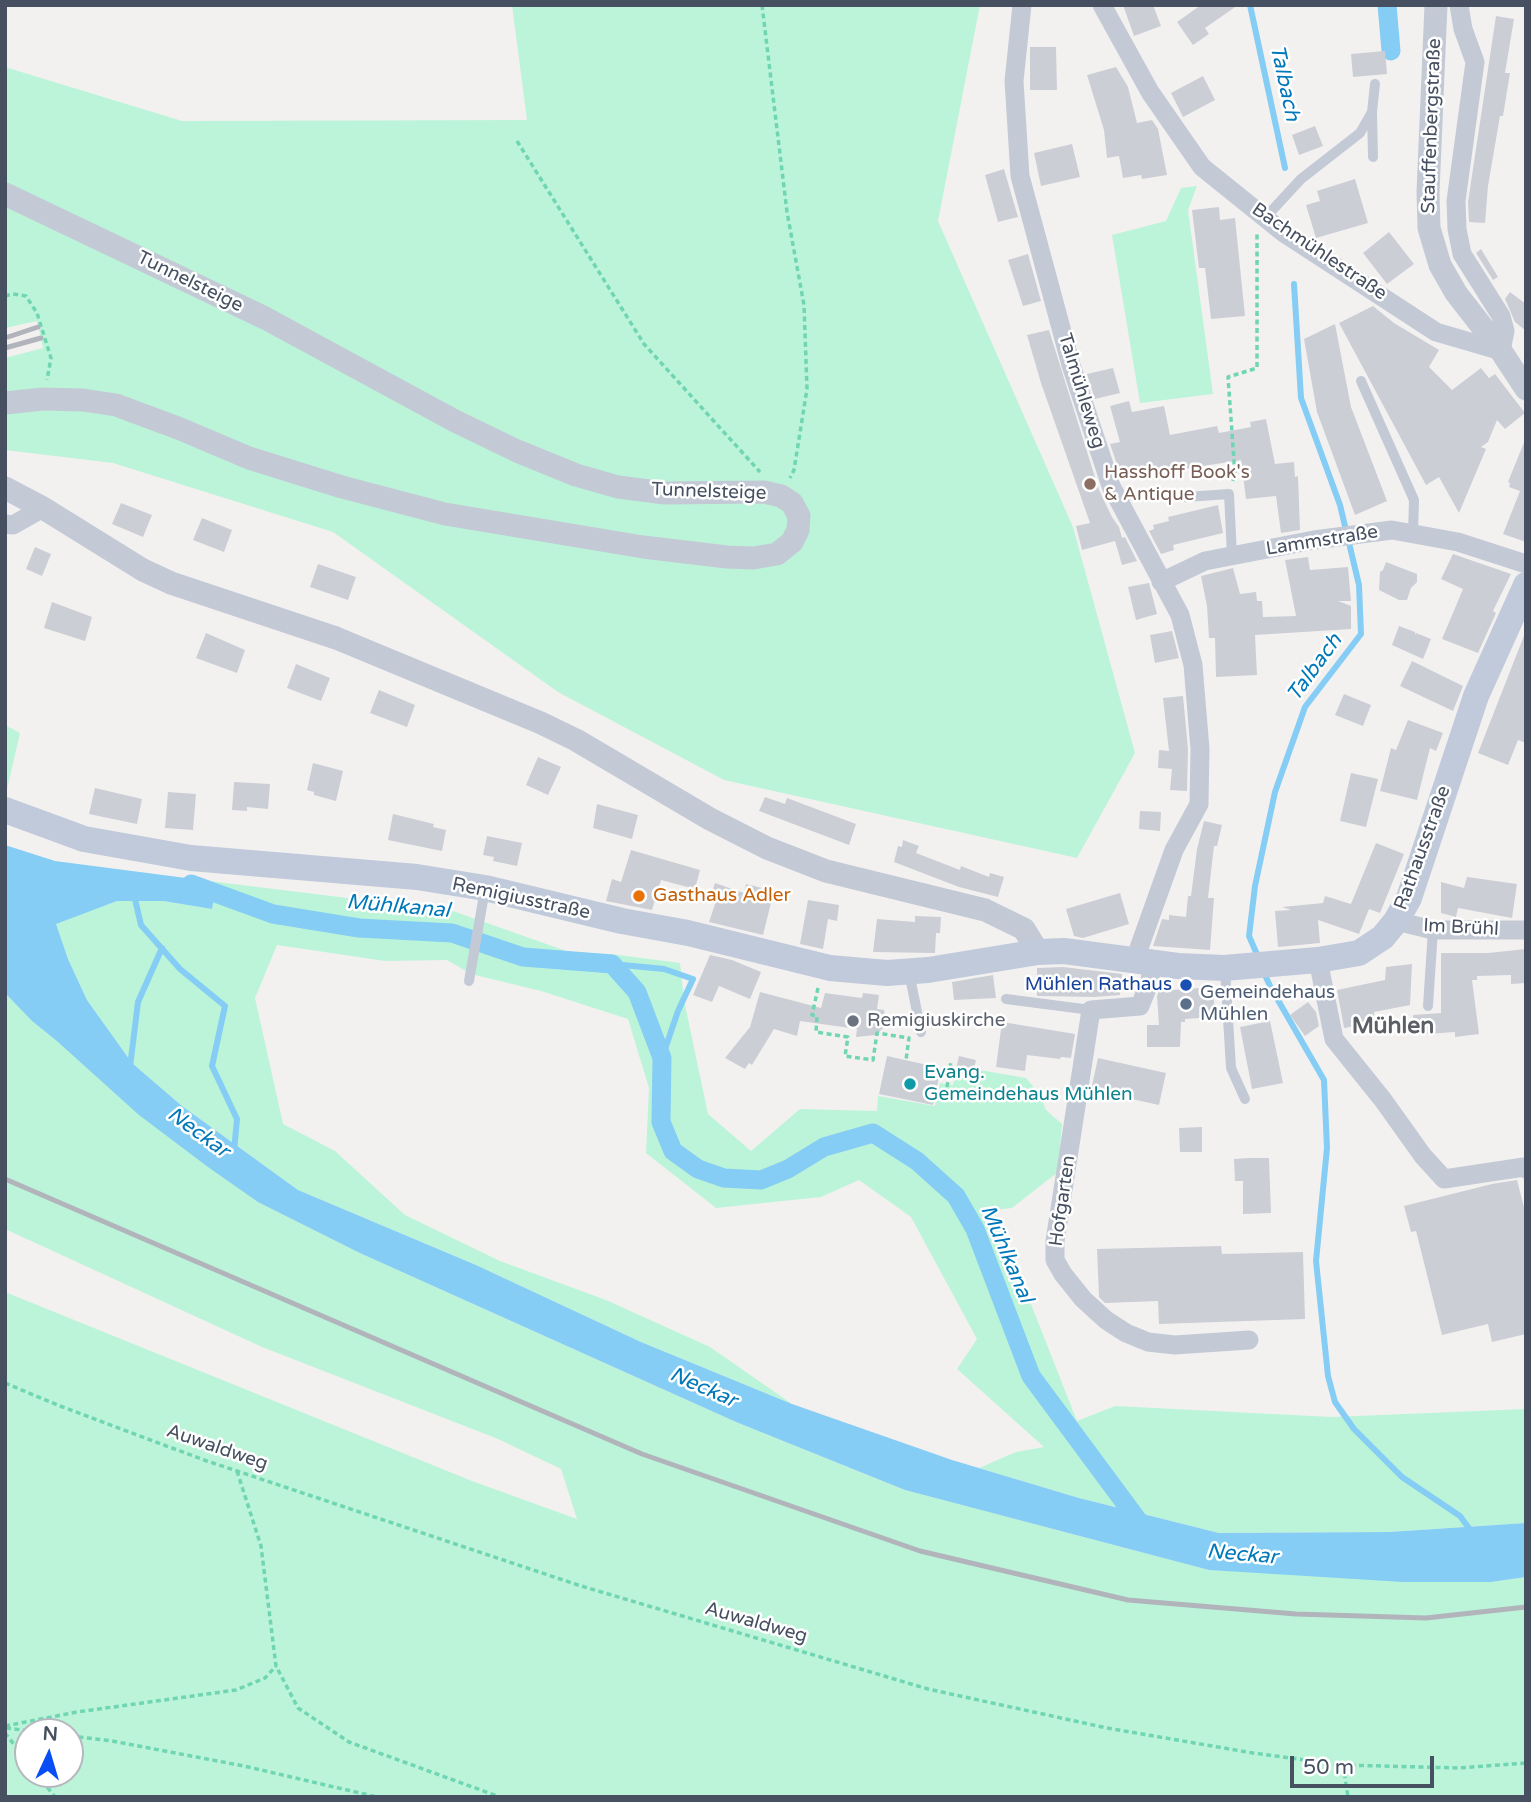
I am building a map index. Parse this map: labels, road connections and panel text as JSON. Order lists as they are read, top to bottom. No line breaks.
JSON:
{"streets":{"main road":["Rathausstraße","Remigiusstraße"],"street":["Stauffenbergstraße","Bachmühlestraße","Tunnelsteige","Talmühleweg","Lammstraße","Im Brühl","Hofgarten"],"path":["Auwaldweg"]},"crossings":[["Stauffenbergstraße","Bachmühlestraße"],["Talmühleweg","Lammstraße"],["Talmühleweg","Rathausstraße"],["Rathausstraße","Remigiusstraße"],["Rathausstraße","Im Brühl"]],"districts":["Mühlen"],"water":["Talbach","Mühlkanal","Neckar"],"places":["Hasshoff Book's & Antique","Gasthaus Adler","Mühlen Rathaus","Gemeindehaus Mühlen","Remigiuskirche","Evang. Gemeindehaus Mühlen"],"scale_bar":"50 m","north":"top"}
